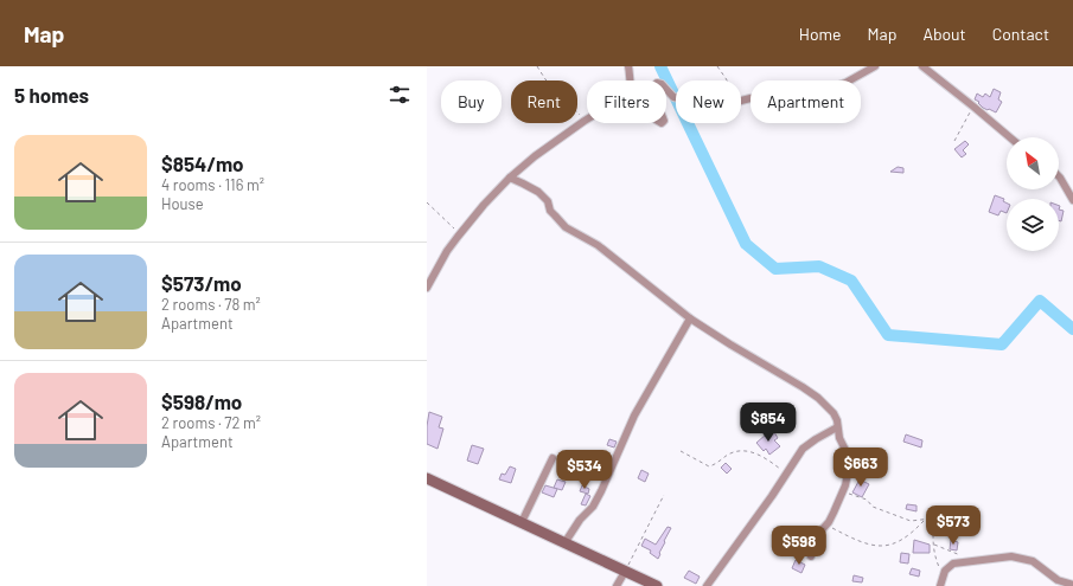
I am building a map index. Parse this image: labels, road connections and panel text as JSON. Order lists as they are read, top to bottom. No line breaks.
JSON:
{"north":"top left","page":{"header":"Map","nav":["Home","Map","About","Contact"],"heading":"5 homes","chip":["Buy","Rent","Filters","New","Apartment"],"list":[{"name":"$854/mo","note":"4 rooms · 116 m² · House"},{"name":"$573/mo","note":"2 rooms · 78 m² · Apartment"},{"name":"$598/mo","note":"2 rooms · 72 m² · Apartment"}],"price":["$854","$663","$534","$573","$598"]}}
